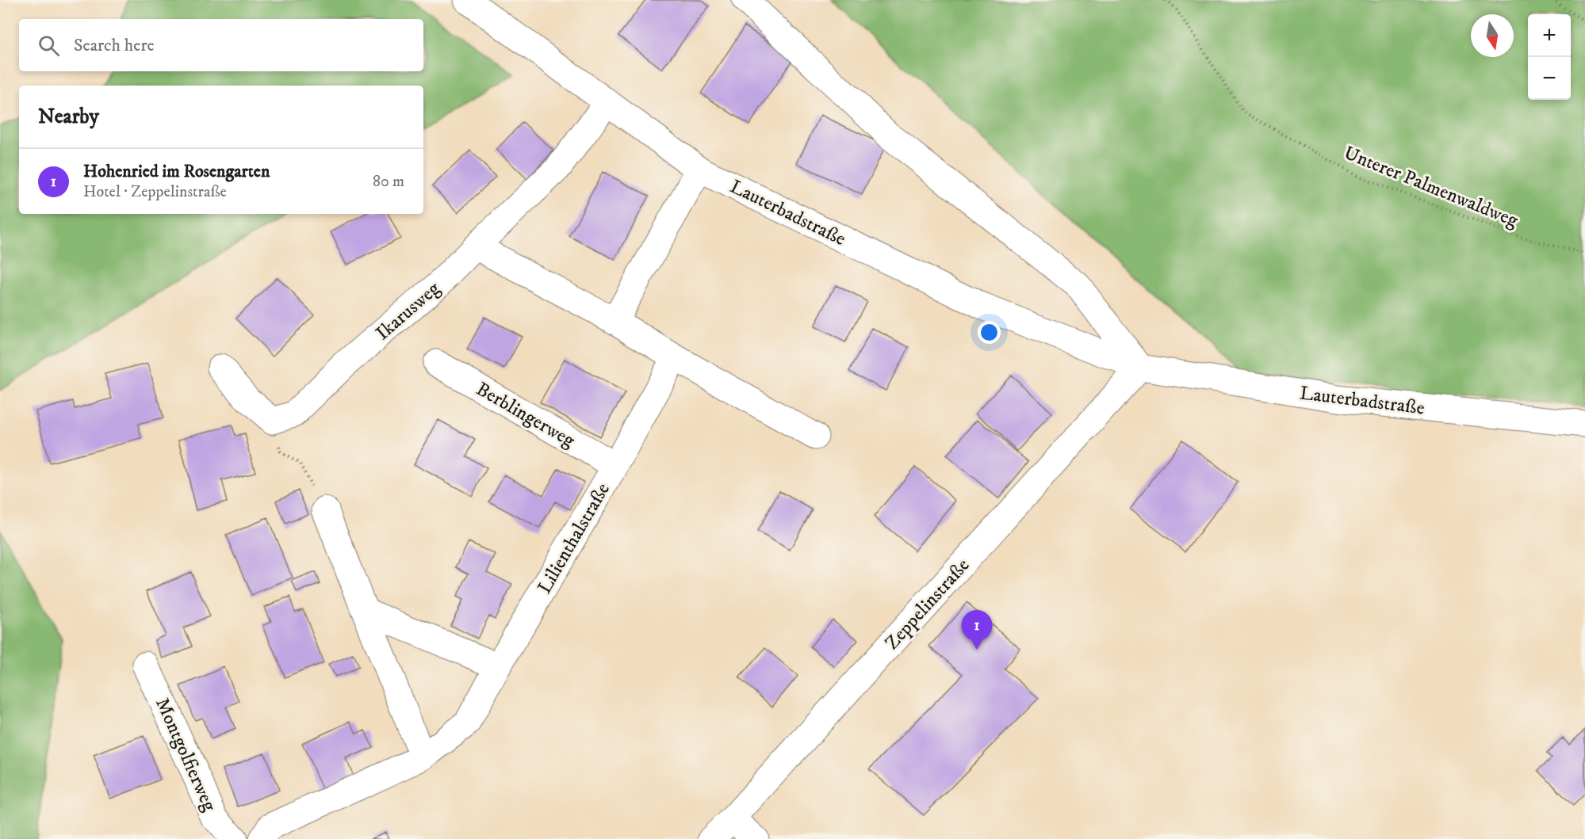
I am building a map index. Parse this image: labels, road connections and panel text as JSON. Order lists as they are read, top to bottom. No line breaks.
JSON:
{"streets":{"street":["Lauterbadstraße","Ikarusweg","Berblingerweg","Lilienthalstraße","Zeppelinstraße","Montgolfierweg"],"path":["Unterer Palmenwaldweg"]},"crossings":[["Lauterbadstraße","Ikarusweg"],["Lauterbadstraße","Zeppelinstraße"],["Berblingerweg","Lilienthalstraße"]],"north":"bottom","page":{"map_buttons":["+","−"],"search":"Search here","heading":"Nearby","list":[{"mark":"1","name":"Hohenried im Rosengarten","note":"Hotel · Zeppelinstraße","value":"80 m"}],"pins":"1"}}
